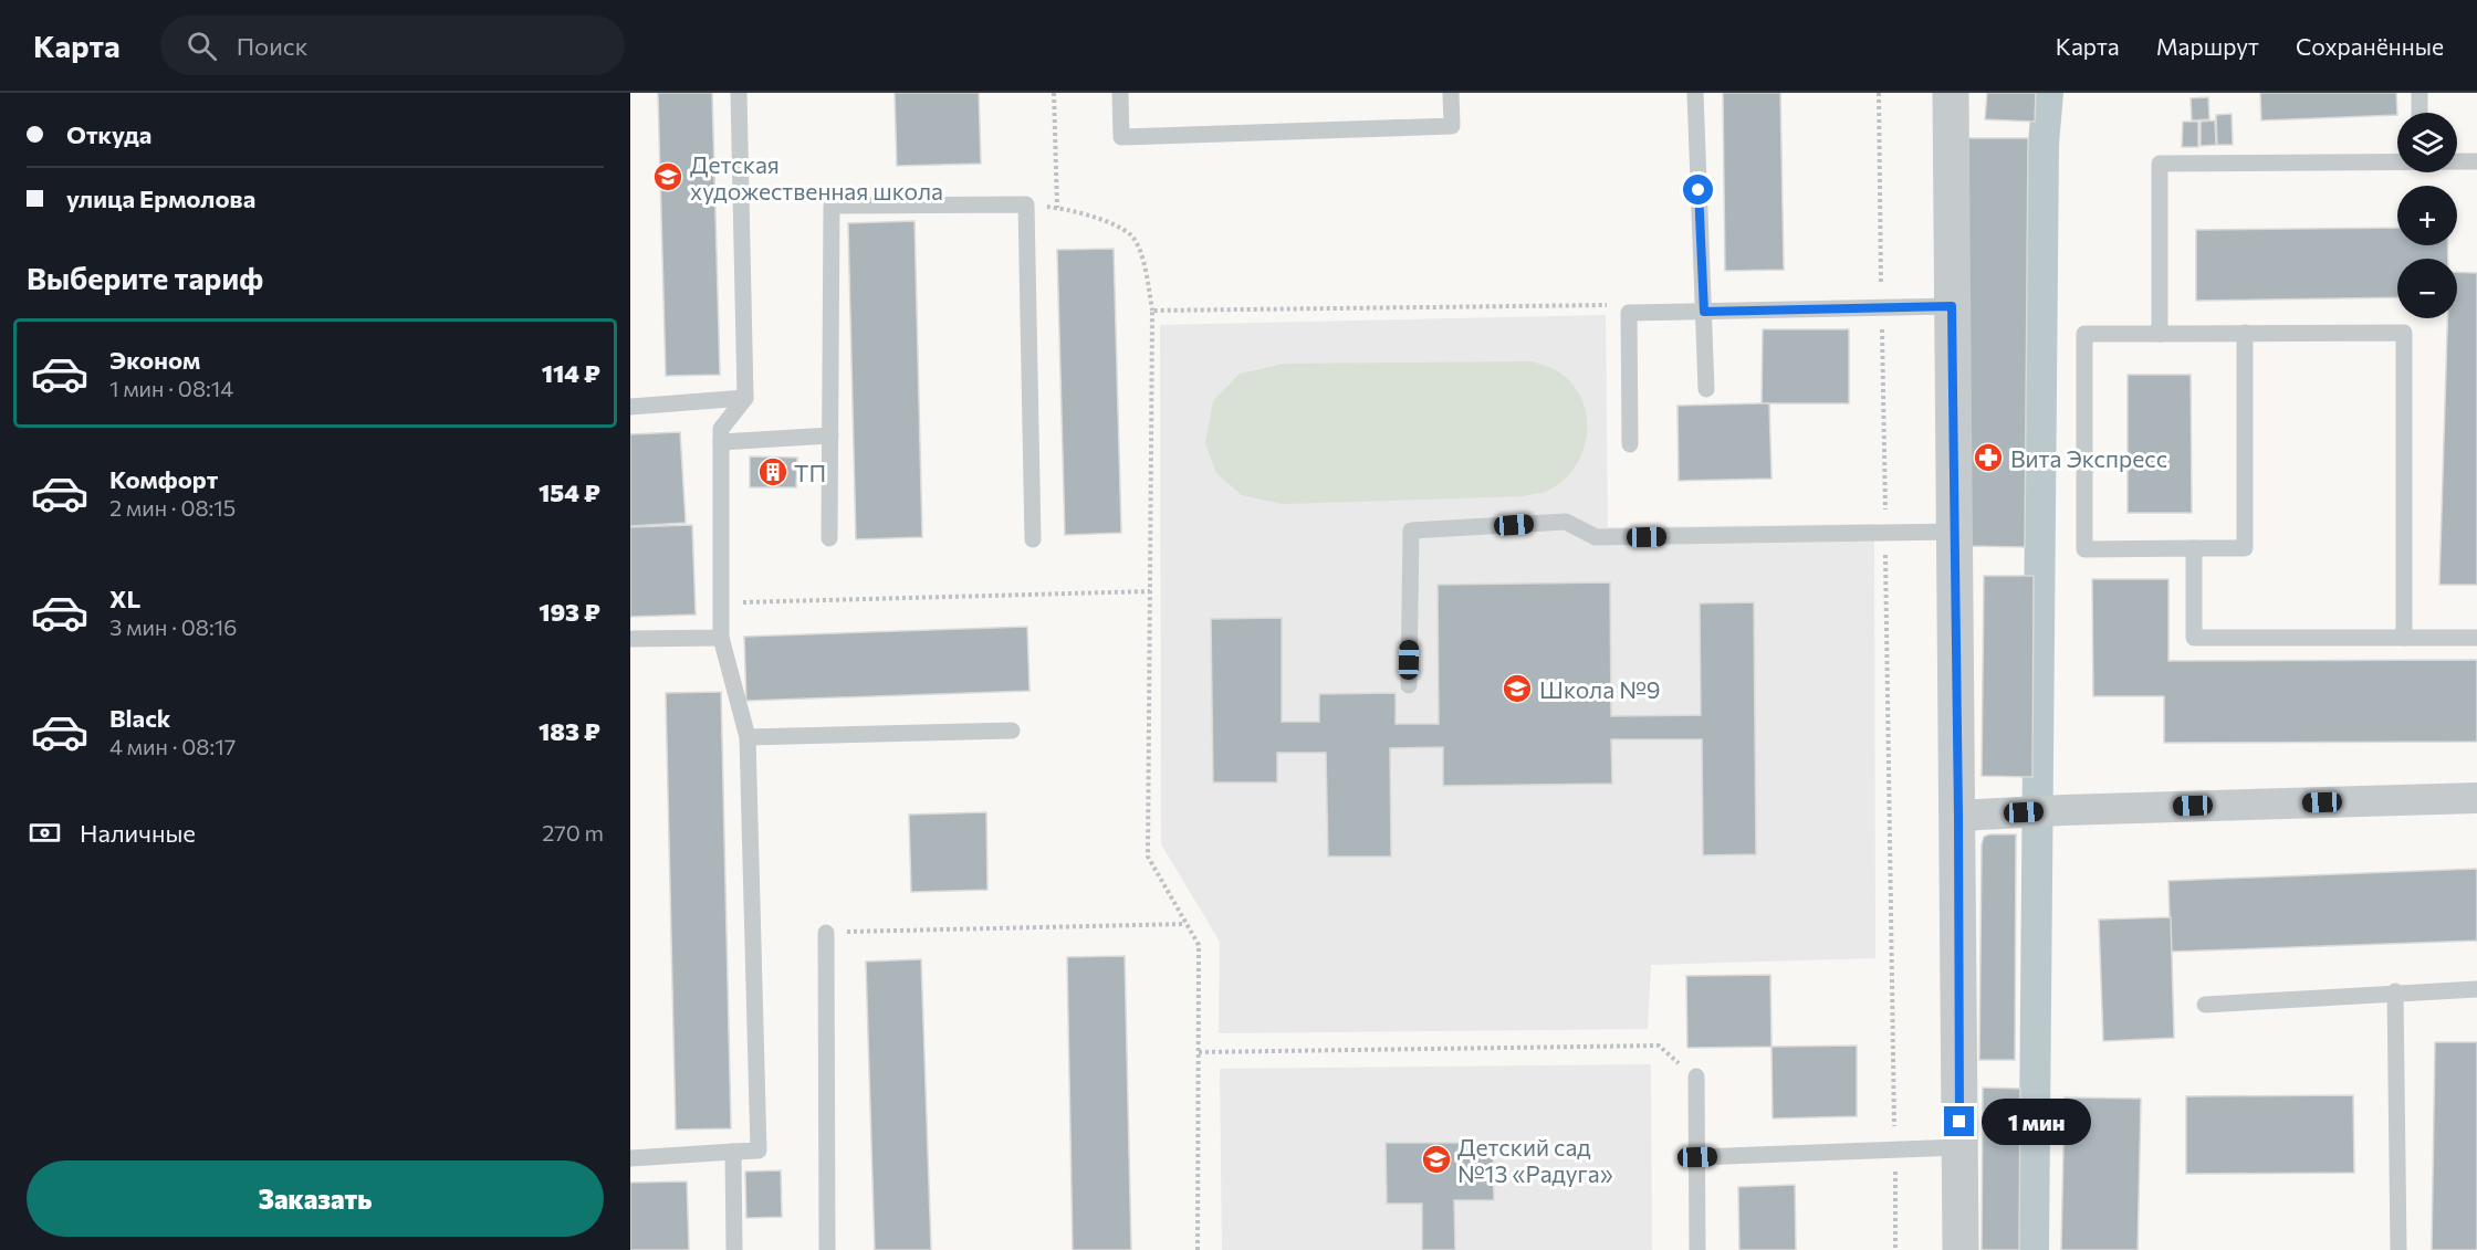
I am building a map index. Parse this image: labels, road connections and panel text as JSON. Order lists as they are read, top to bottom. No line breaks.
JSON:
{"places":{"school or university":["Детская художественная школа","Школа №9","Детский сад №13 «Радуга»"],"pharmacy":["Вита Экспресс"],"building":["ТП"]},"page":{"header":"Карта","search":"Поиск","nav":["Карта","Маршрут","Сохранённые"],"banner":["Откуда","улица Ермолова"],"map_buttons":["+","−"],"heading":"Выберите тариф","list":[{"name":"Эконом","note":"1 мин · 08:14","value":"114 ₽"},{"name":"Комфорт","note":"2 мин · 08:15","value":"154 ₽"},{"name":"XL","note":"3 мин · 08:16","value":"193 ₽"},{"name":"Black","note":"4 мин · 08:17","value":"183 ₽"}],"pay":["Наличные","270 m"],"bubble":"1 мин","buttons":"Заказать"}}
